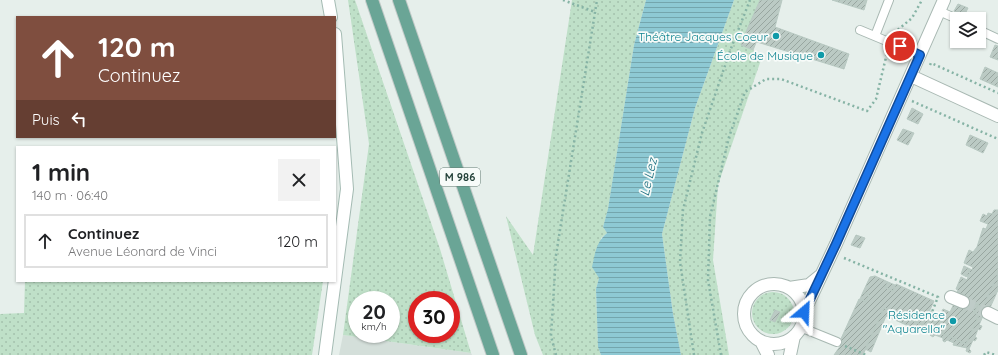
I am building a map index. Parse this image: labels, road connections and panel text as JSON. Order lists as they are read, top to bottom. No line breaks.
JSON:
{"streets":{"main road":["M 986"]},"water":["Le Lez"],"places":["Théâtre Jacques Coeur","École de Musique","Résidence \"Aquarella\""],"page":{"turn":["120 m","Continuez"],"then":"Puis","heading":["1 min","140 m · 06:40"],"list":[{"name":"Continuez","note":"Avenue Léonard de Vinci","value":"120 m"}],"speed":"20 km/h","limit":"30"}}
